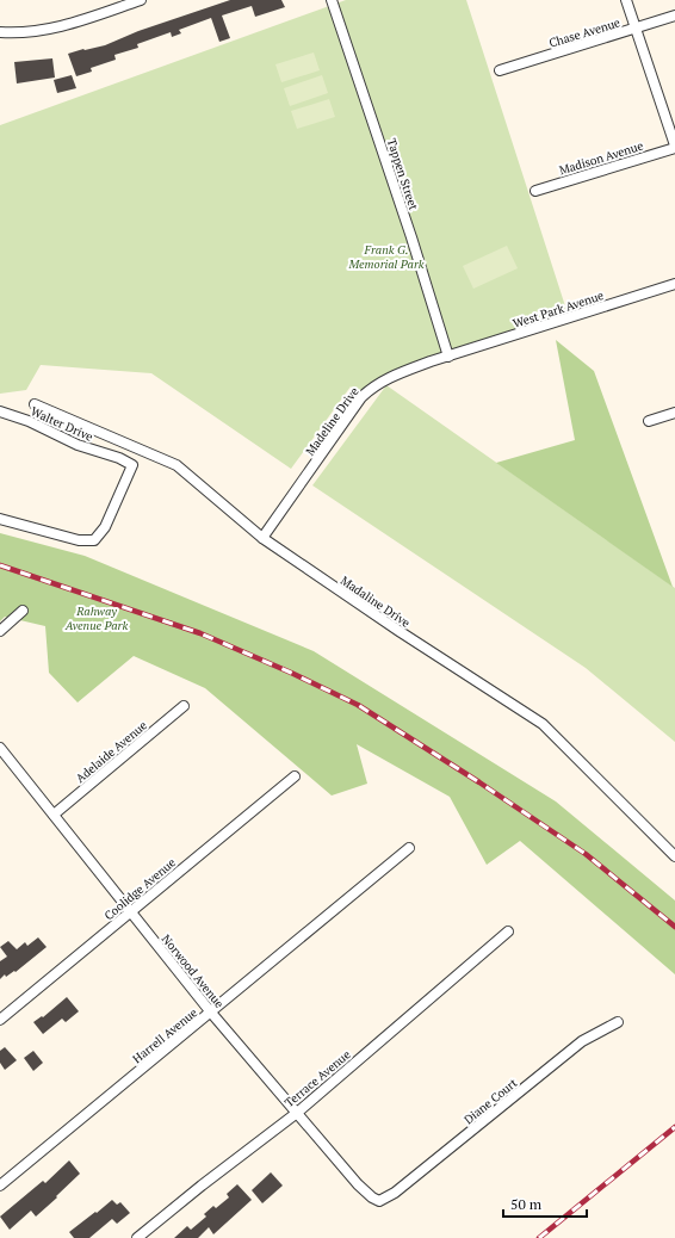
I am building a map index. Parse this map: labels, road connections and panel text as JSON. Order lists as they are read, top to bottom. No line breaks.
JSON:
{"streets":{"street":["Chase Avenue","Madison Avenue","Tappen Street","West Park Avenue","Madeline Drive","Walter Drive","Madaline Drive","Adelaide Avenue","Coolidge Avenue","Norwood Avenue","Harrell Avenue","Terrace Avenue","Diane Court"]},"crossings":[["Tappen Street","West Park Avenue"],["Tappen Street","Madeline Drive"],["West Park Avenue","Madeline Drive"],["Madeline Drive","Madaline Drive"],["Adelaide Avenue","Norwood Avenue"],["Coolidge Avenue","Norwood Avenue"],["Norwood Avenue","Harrell Avenue"],["Norwood Avenue","Terrace Avenue"],["Norwood Avenue","Diane Court"]],"parks":["Frank G. Memorial Park","Rahway Avenue Park"],"scale_bar":"50 m"}
